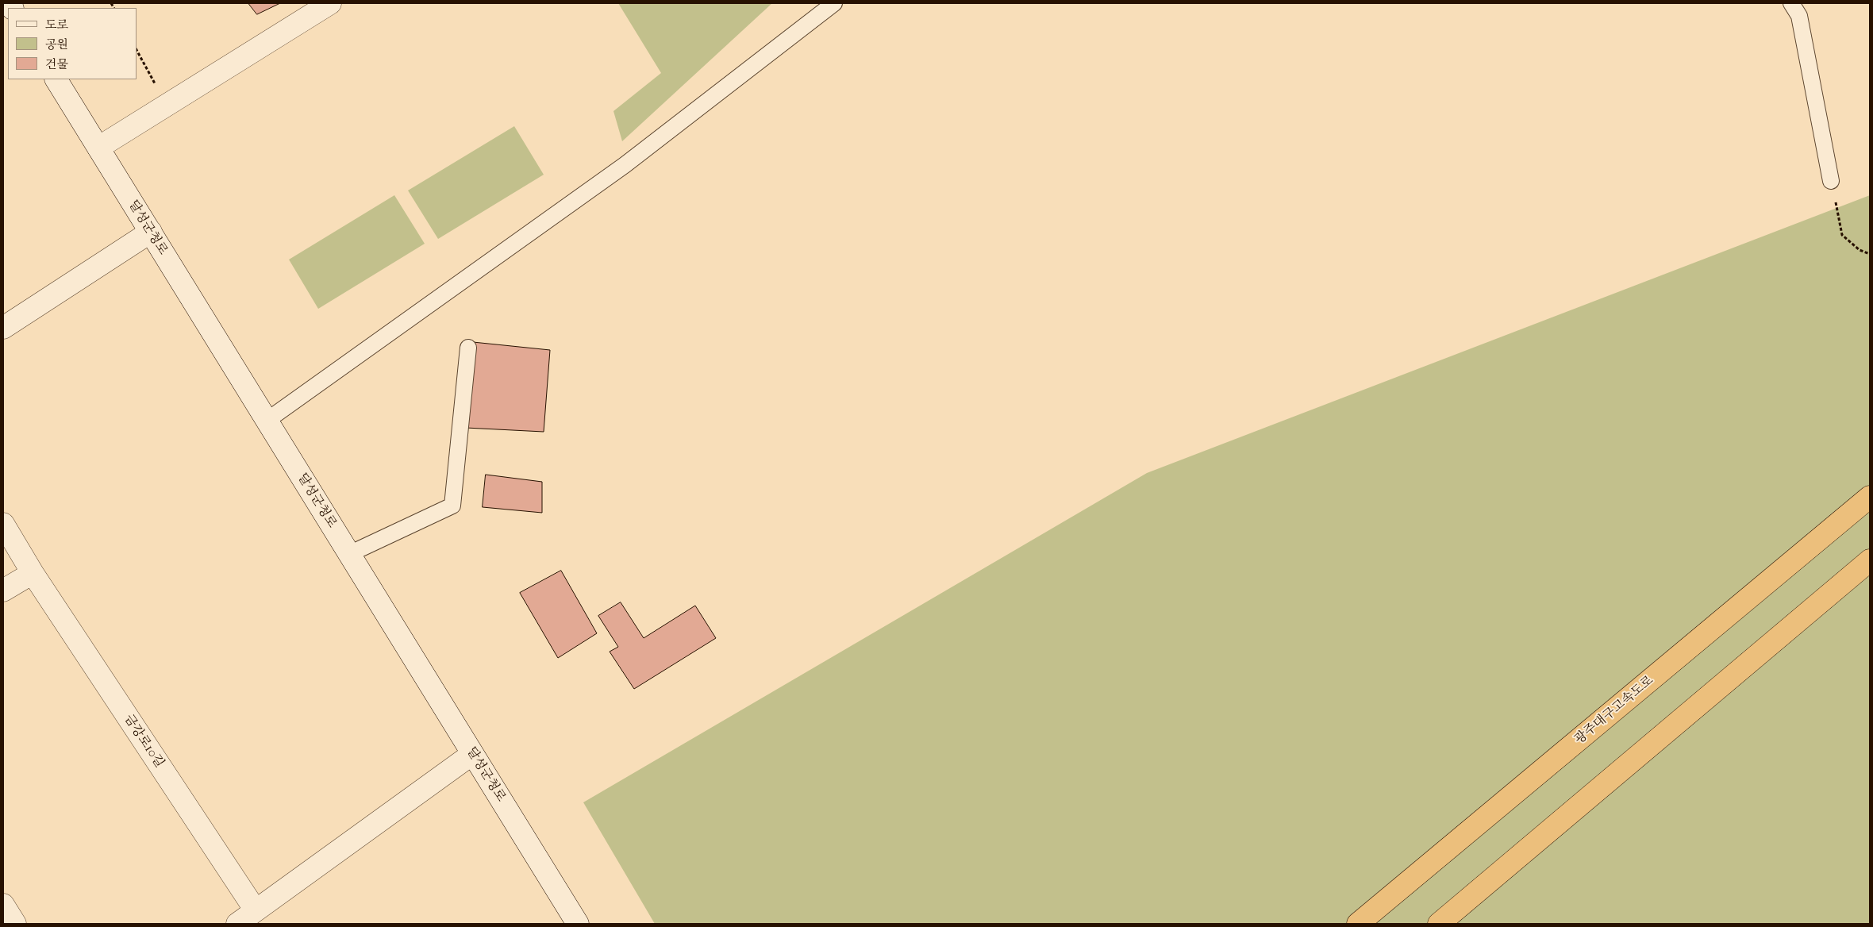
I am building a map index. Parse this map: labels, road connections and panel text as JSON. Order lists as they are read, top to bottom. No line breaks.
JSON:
{"streets":{"highway":["광주대구고속도로"],"street":["달성군청로","금강로10길"]},"legend":["도로","공원","건물"]}
